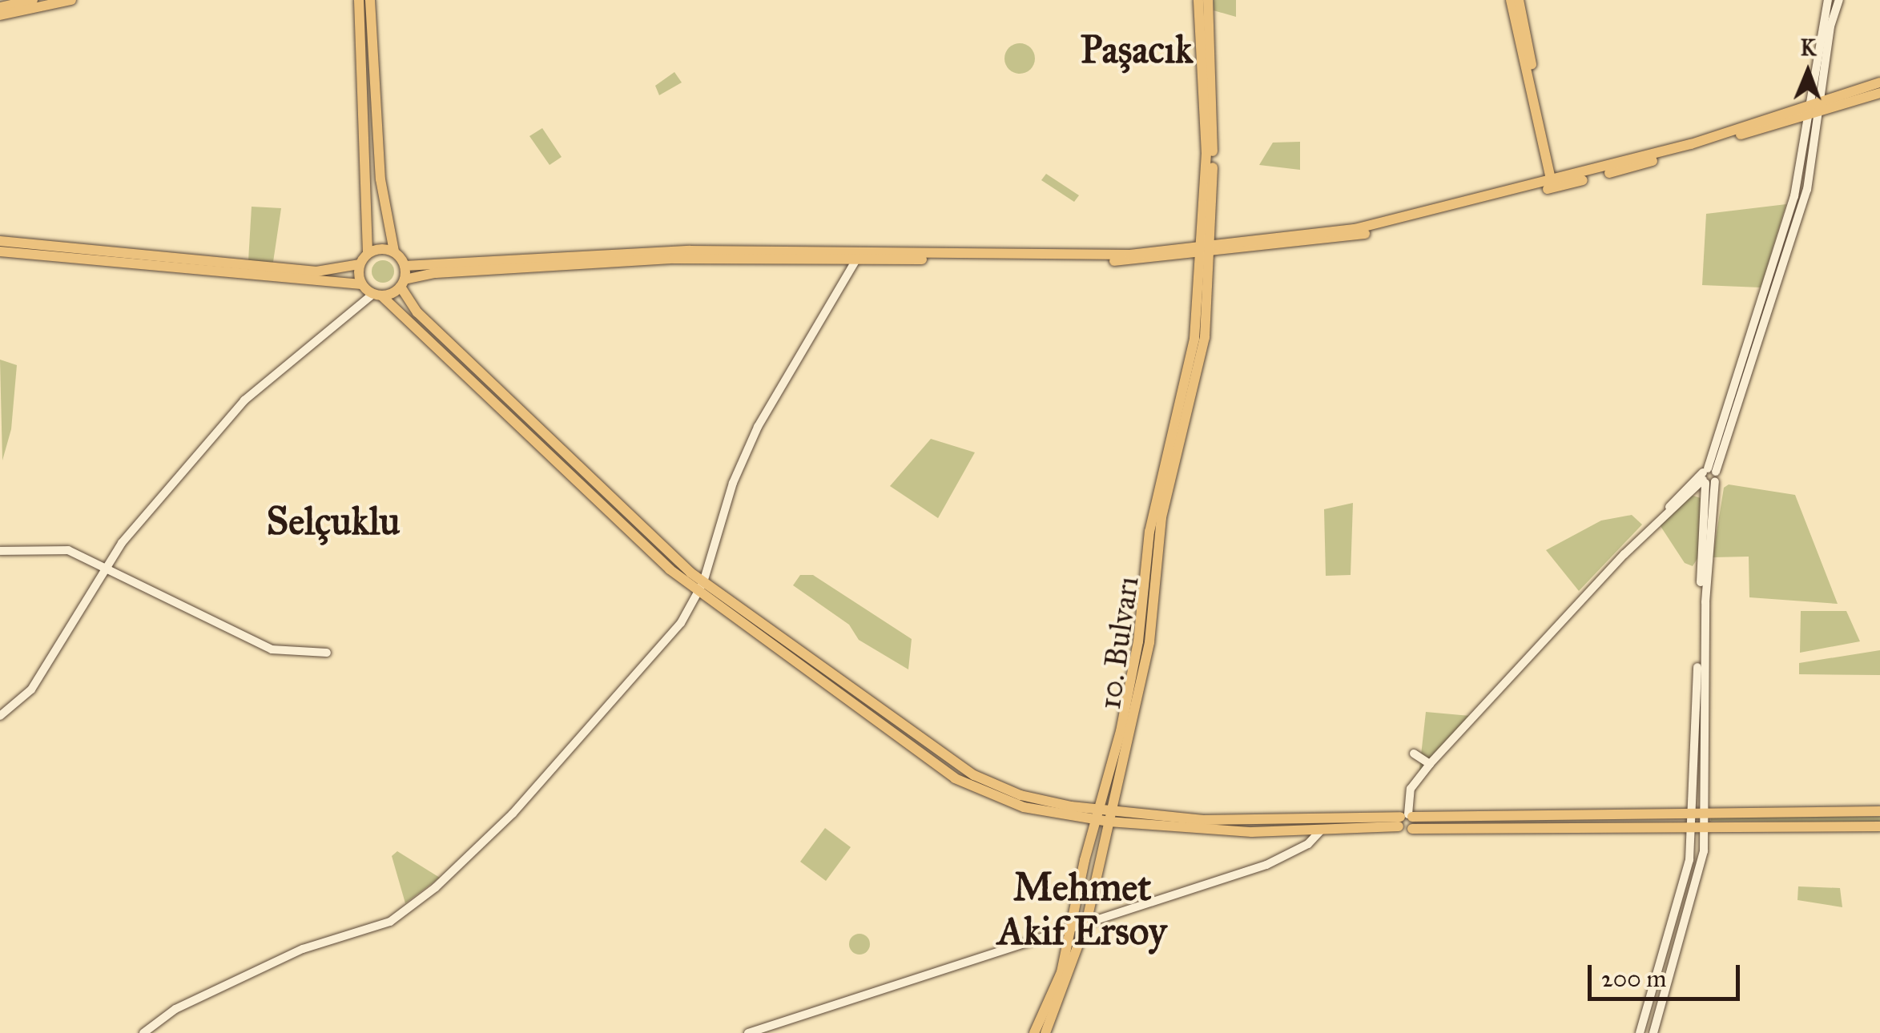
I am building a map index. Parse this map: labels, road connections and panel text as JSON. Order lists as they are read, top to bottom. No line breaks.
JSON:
{"streets":{"main road":["10. Bulvarı"]},"districts":["Paşacık","Selçuklu","Mehmet Akif Ersoy"],"scale_bar":"200 m","north":"top"}
